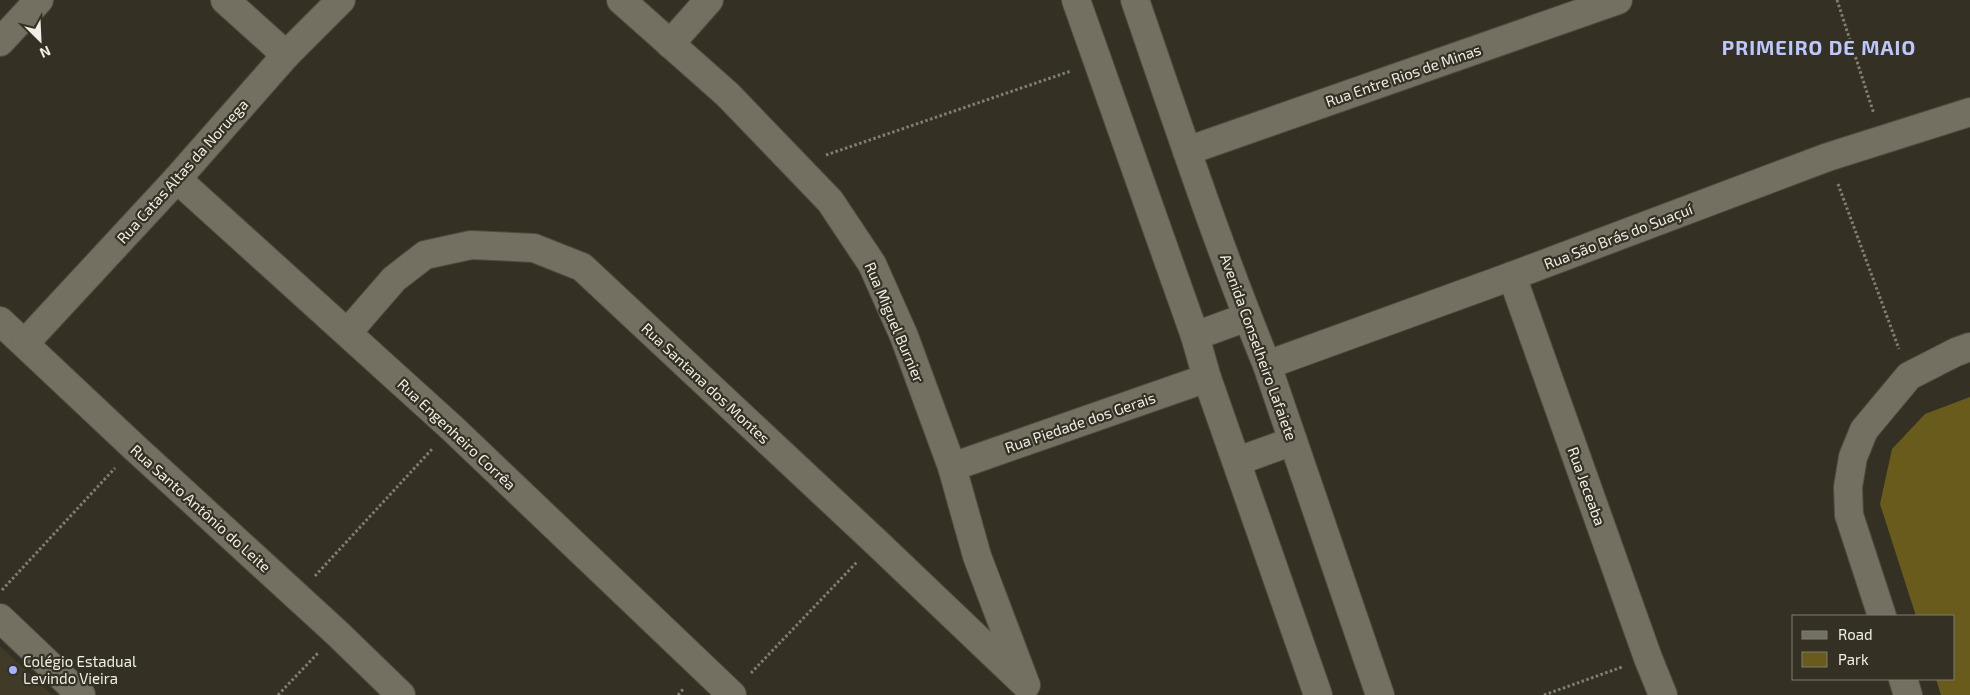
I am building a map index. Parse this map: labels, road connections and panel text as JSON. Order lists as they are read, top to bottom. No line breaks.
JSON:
{"streets":{"street":["Rua Entre Rios de Minas","Rua Catas Altas da Noruega","Rua São Brás do Suaçuí","Rua Miguel Burnier","Avenida Conselheiro Lafaiete","Rua Santana dos Montes","Rua Piedade dos Gerais","Rua Engenheiro Corrêa","Rua Jeceaba","Rua Santo Antônio do Leite"]},"crossings":[["Rua Entre Rios de Minas","Avenida Conselheiro Lafaiete"],["Rua Catas Altas da Noruega","Rua Engenheiro Corrêa"],["Rua Catas Altas da Noruega","Rua Santo Antônio do Leite"],["Rua São Brás do Suaçuí","Avenida Conselheiro Lafaiete"],["Rua São Brás do Suaçuí","Rua Jeceaba"],["Rua Miguel Burnier","Rua Santana dos Montes"],["Rua Miguel Burnier","Rua Piedade dos Gerais"],["Rua Santana dos Montes","Rua Engenheiro Corrêa"]],"districts":["PRIMEIRO DE MAIO"],"places":["Colégio Estadual Levindo Vieira"],"legend":["Road","Park"],"north":"bottom right"}
